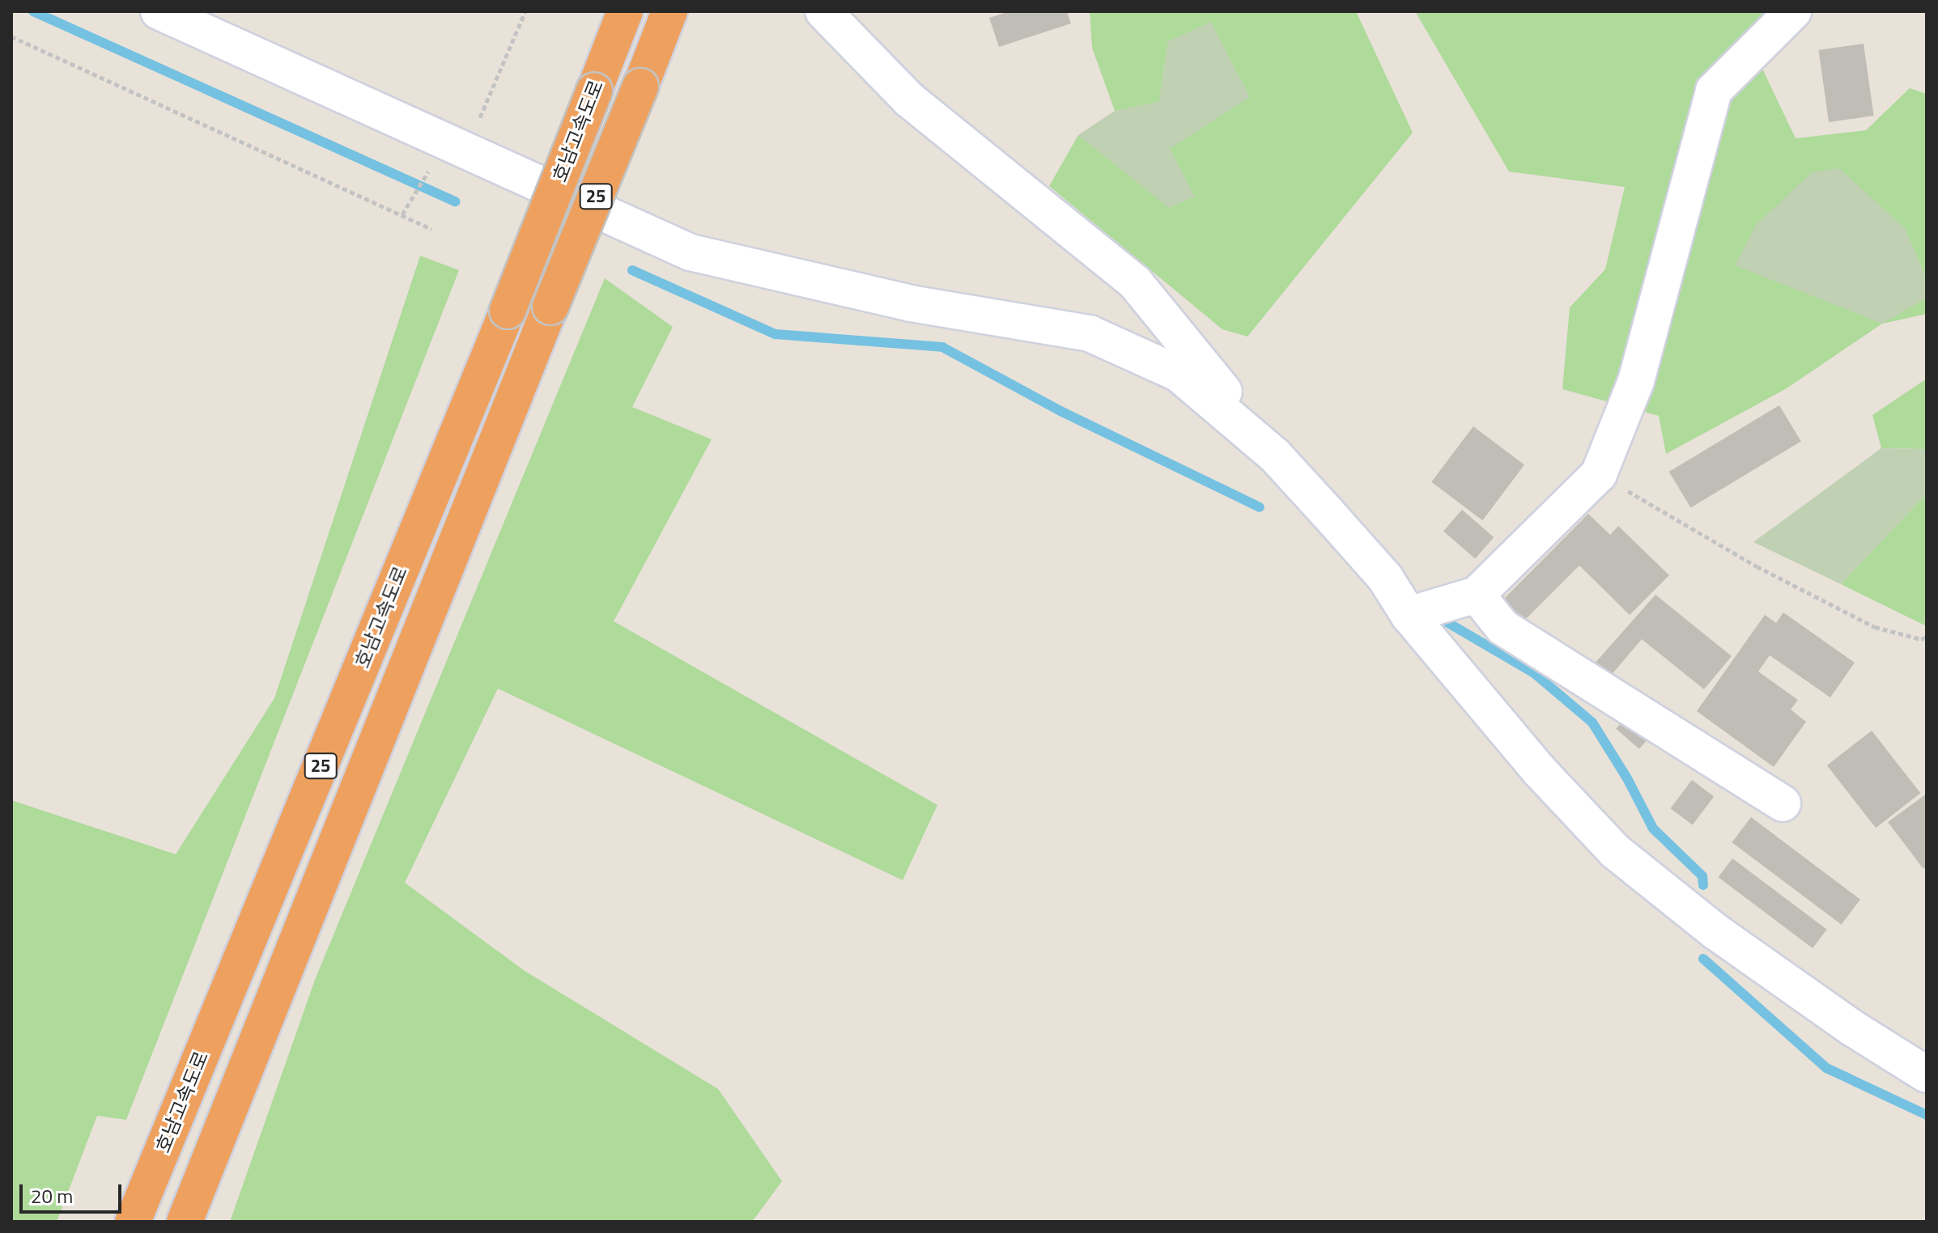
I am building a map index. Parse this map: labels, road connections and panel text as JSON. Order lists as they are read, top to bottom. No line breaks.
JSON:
{"streets":{"highway":["호남고속도로","25"]},"scale_bar":"20 m"}
